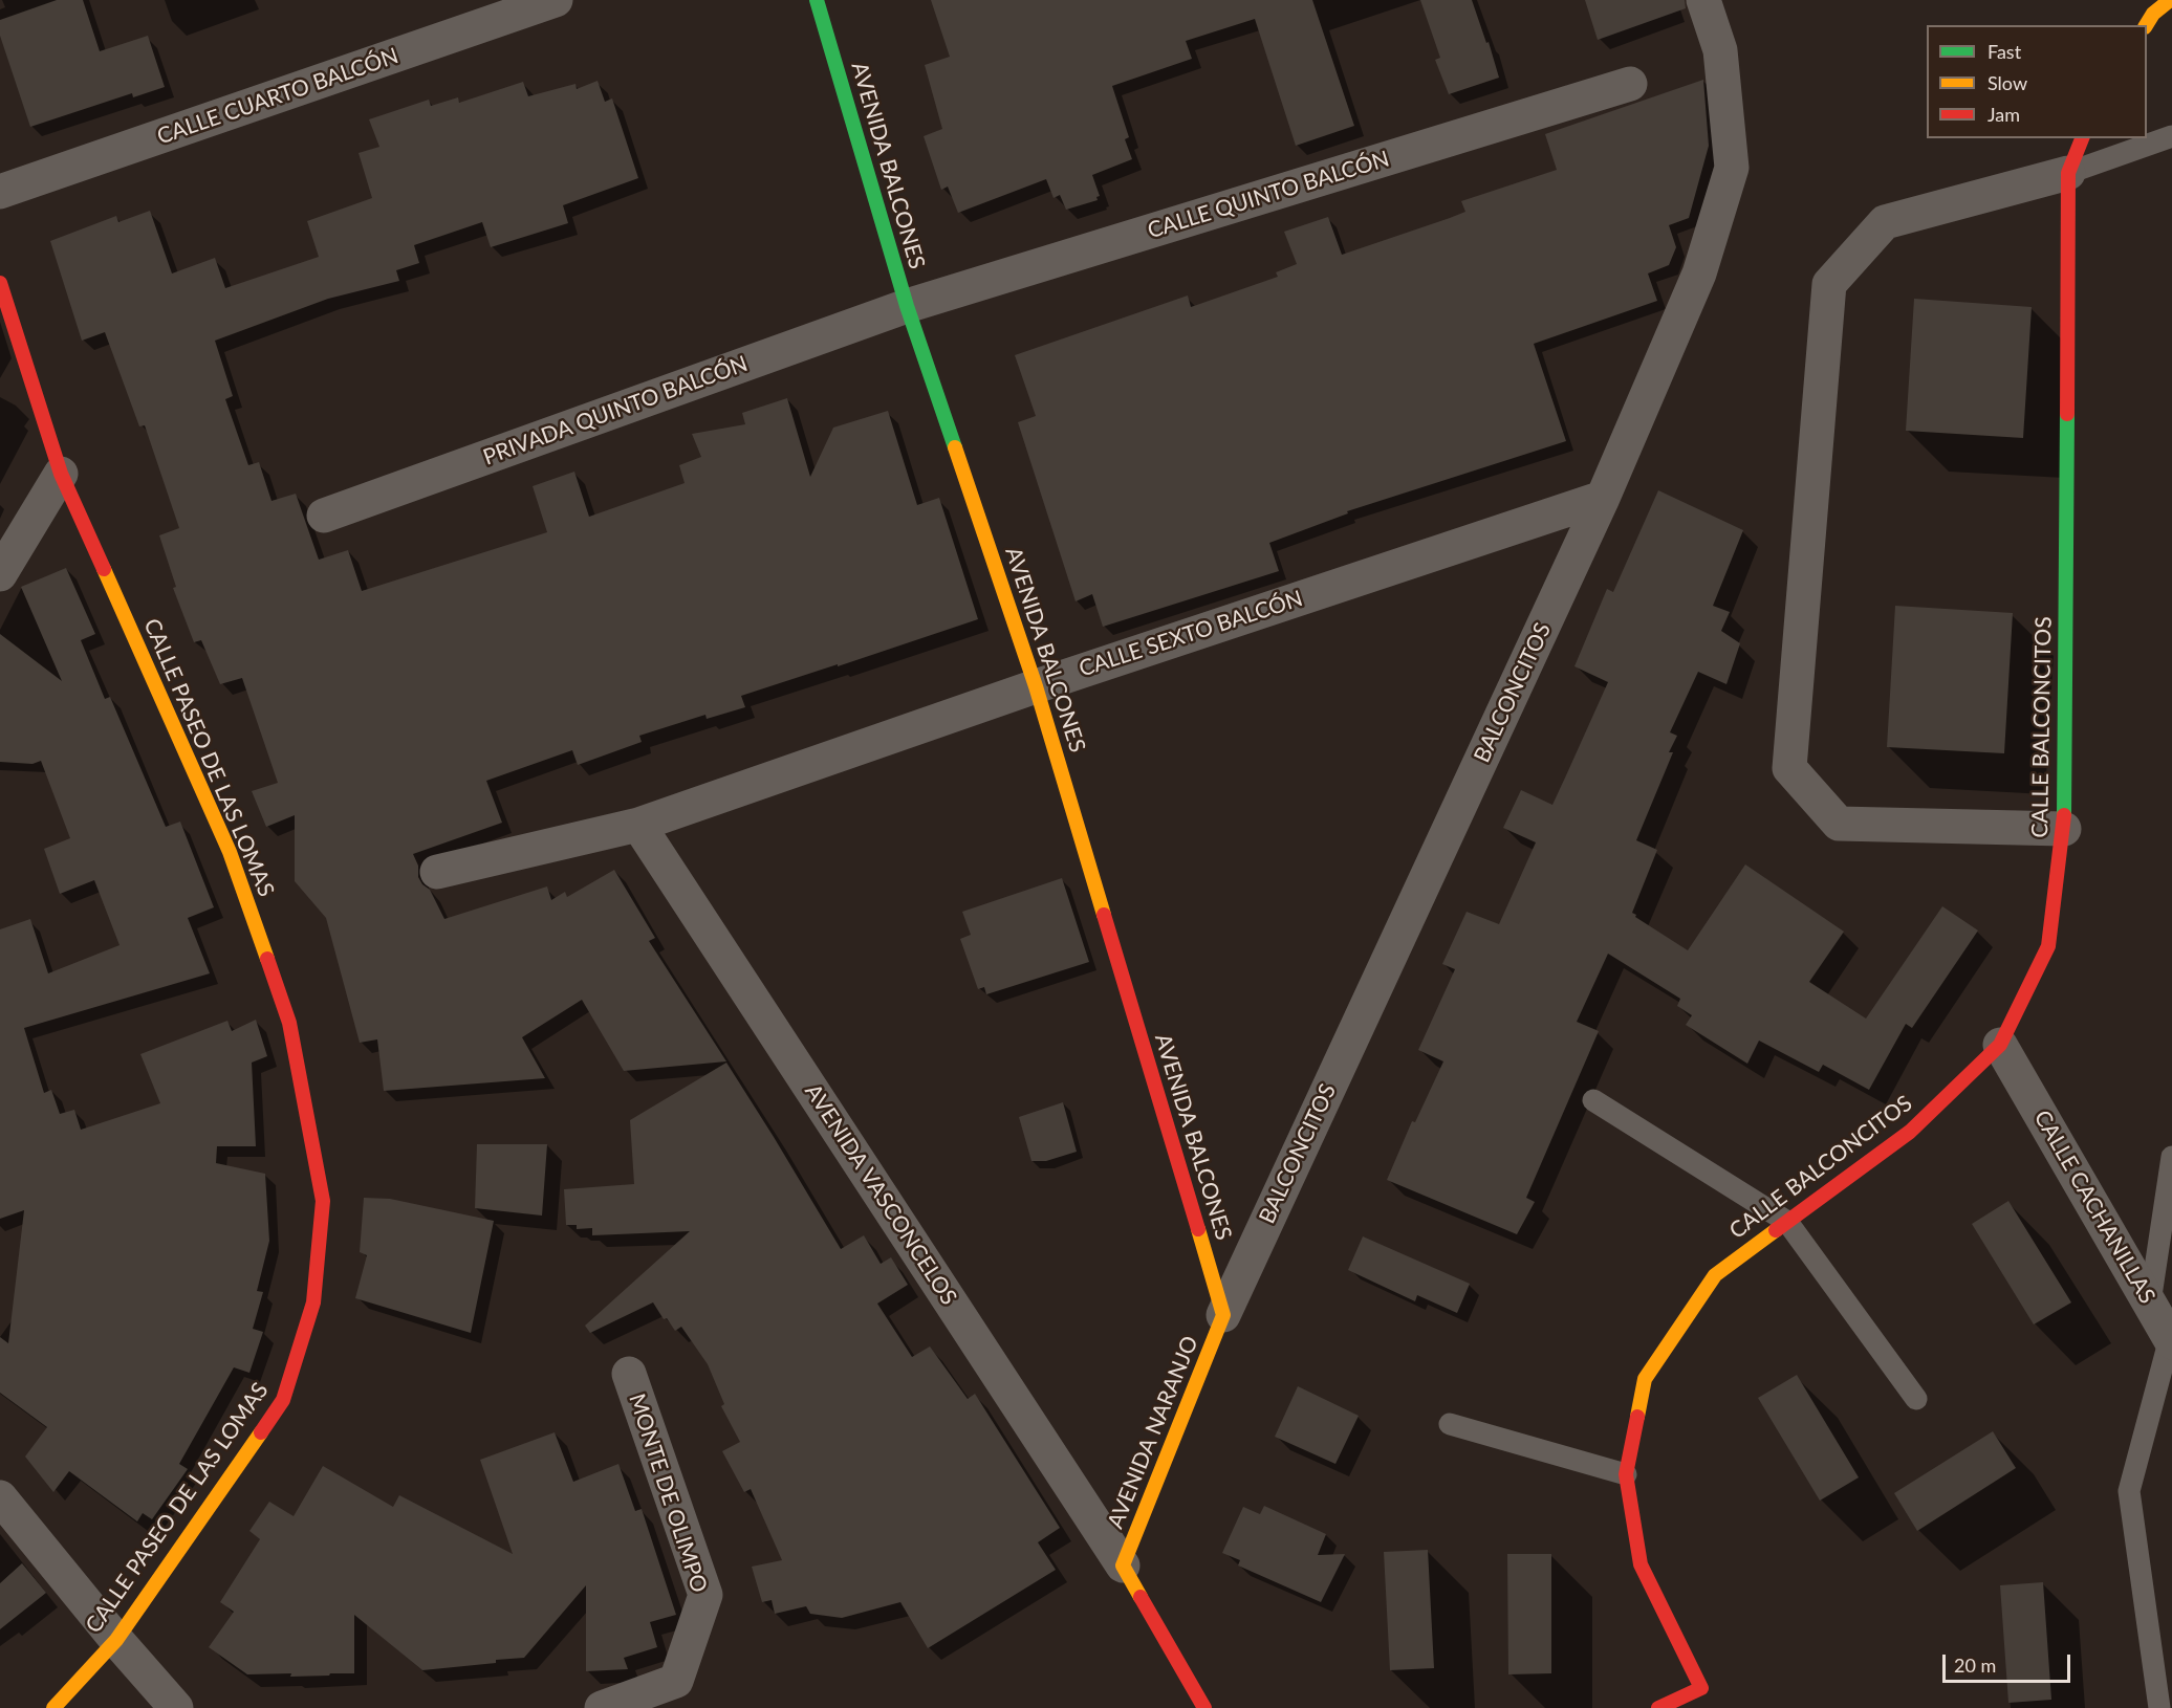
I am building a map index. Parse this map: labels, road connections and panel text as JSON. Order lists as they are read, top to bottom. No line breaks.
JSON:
{"streets":{"street":["CALLE CUARTO BALCÓN","AVENIDA BALCONES","CALLE QUINTO BALCÓN","PRIVADA QUINTO BALCÓN","CALLE SEXTO BALCÓN","BALCONCITOS","CALLE BALCONCITOS","CALLE PASEO DE LAS LOMAS","AVENIDA VASCONCELOS","CALLE CACHANILLAS","AVENIDA NARANJO","MONTE DE OLIMPO"]},"crossings":[["AVENIDA BALCONES","CALLE QUINTO BALCÓN"],["AVENIDA BALCONES","PRIVADA QUINTO BALCÓN"],["AVENIDA BALCONES","CALLE SEXTO BALCÓN"],["AVENIDA BALCONES","BALCONCITOS"],["AVENIDA BALCONES","AVENIDA NARANJO"],["CALLE QUINTO BALCÓN","PRIVADA QUINTO BALCÓN"],["CALLE SEXTO BALCÓN","BALCONCITOS"],["CALLE SEXTO BALCÓN","AVENIDA VASCONCELOS"],["BALCONCITOS","AVENIDA NARANJO"],["CALLE BALCONCITOS","CALLE CACHANILLAS"],["AVENIDA VASCONCELOS","AVENIDA NARANJO"]],"legend":["Fast","Slow","Jam"],"scale_bar":"20 m"}
